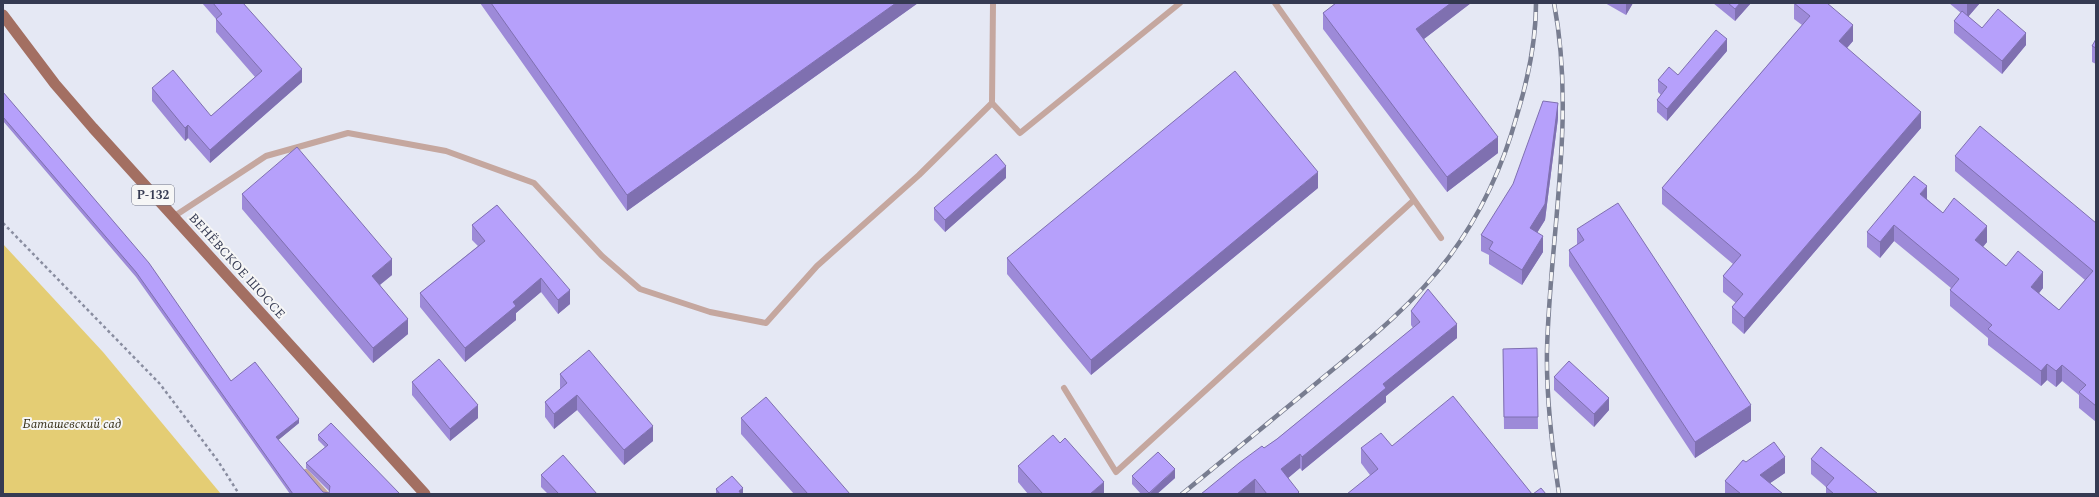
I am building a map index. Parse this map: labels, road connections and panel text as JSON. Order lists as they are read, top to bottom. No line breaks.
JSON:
{"streets":{"main road":["Р-132","ВЕНЁВСКОЕ ШОССЕ"]},"parks":["Баташевский сад"]}
